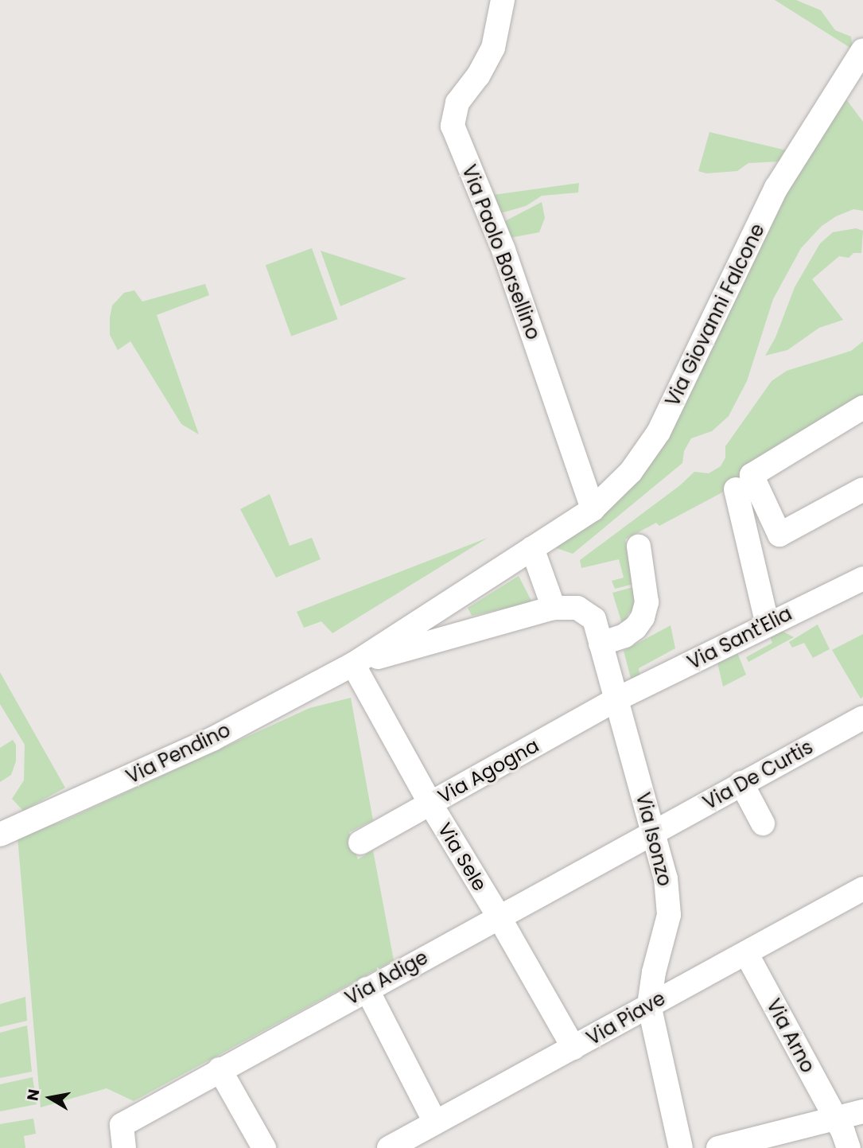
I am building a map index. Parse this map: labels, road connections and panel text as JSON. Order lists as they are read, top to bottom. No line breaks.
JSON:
{"streets":{"street":["Via Paolo Borsellino","Via Giovanni Falcone","Via Sant'Elia","Via Pendino","Via Agogna","Via De Curtis","Via Isonzo","Via Sele","Via Adige","Via Piave","Via Arno"]},"crossings":[["Via Paolo Borsellino","Via Giovanni Falcone"],["Via Giovanni Falcone","Via Pendino"],["Via Sant'Elia","Via Agogna"],["Via Sant'Elia","Via Isonzo"],["Via Pendino","Via Isonzo"],["Via Pendino","Via Sele"],["Via Agogna","Via Isonzo"],["Via Agogna","Via Sele"],["Via De Curtis","Via Isonzo"],["Via De Curtis","Via Adige"],["Via Isonzo","Via Adige"],["Via Isonzo","Via Piave"],["Via Sele","Via Adige"],["Via Sele","Via Piave"],["Via Piave","Via Arno"]],"north":"left"}
